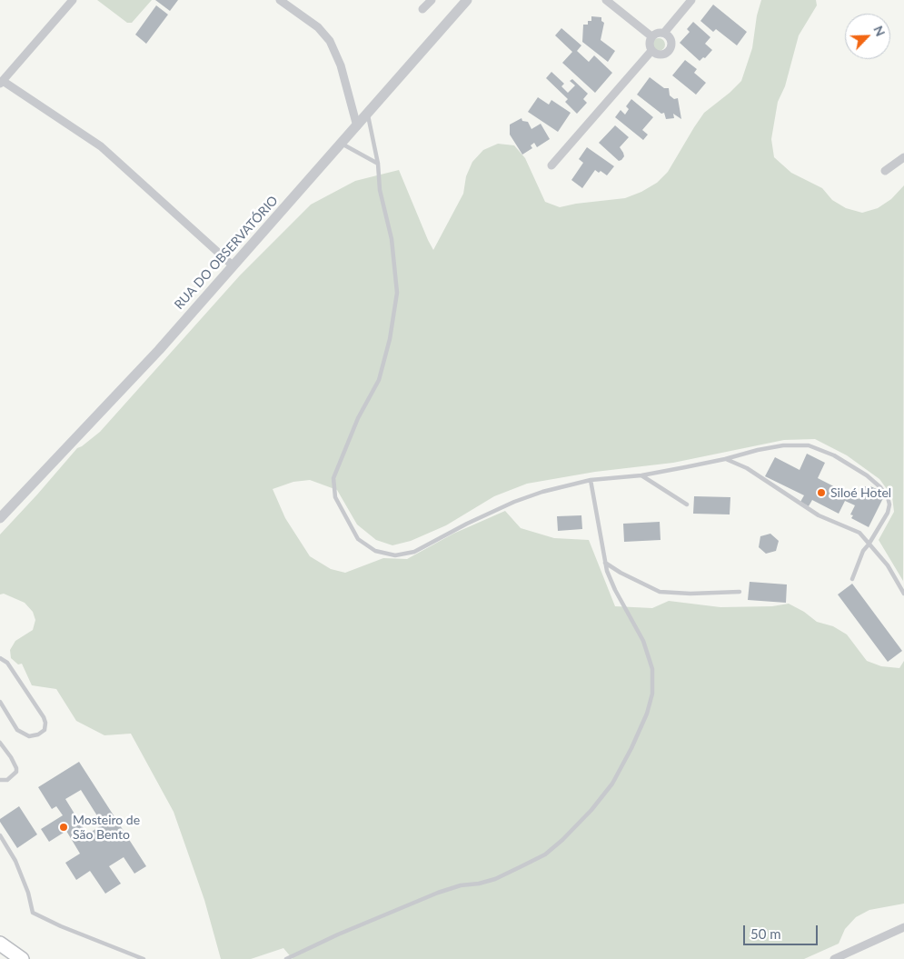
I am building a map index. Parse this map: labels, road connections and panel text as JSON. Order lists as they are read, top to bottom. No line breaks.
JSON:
{"streets":{"street":["RUA DO OBSERVATÓRIO"]},"places":["Siloé Hotel","Mosteiro de São Bento"],"scale_bar":"50 m","north":"top right"}
